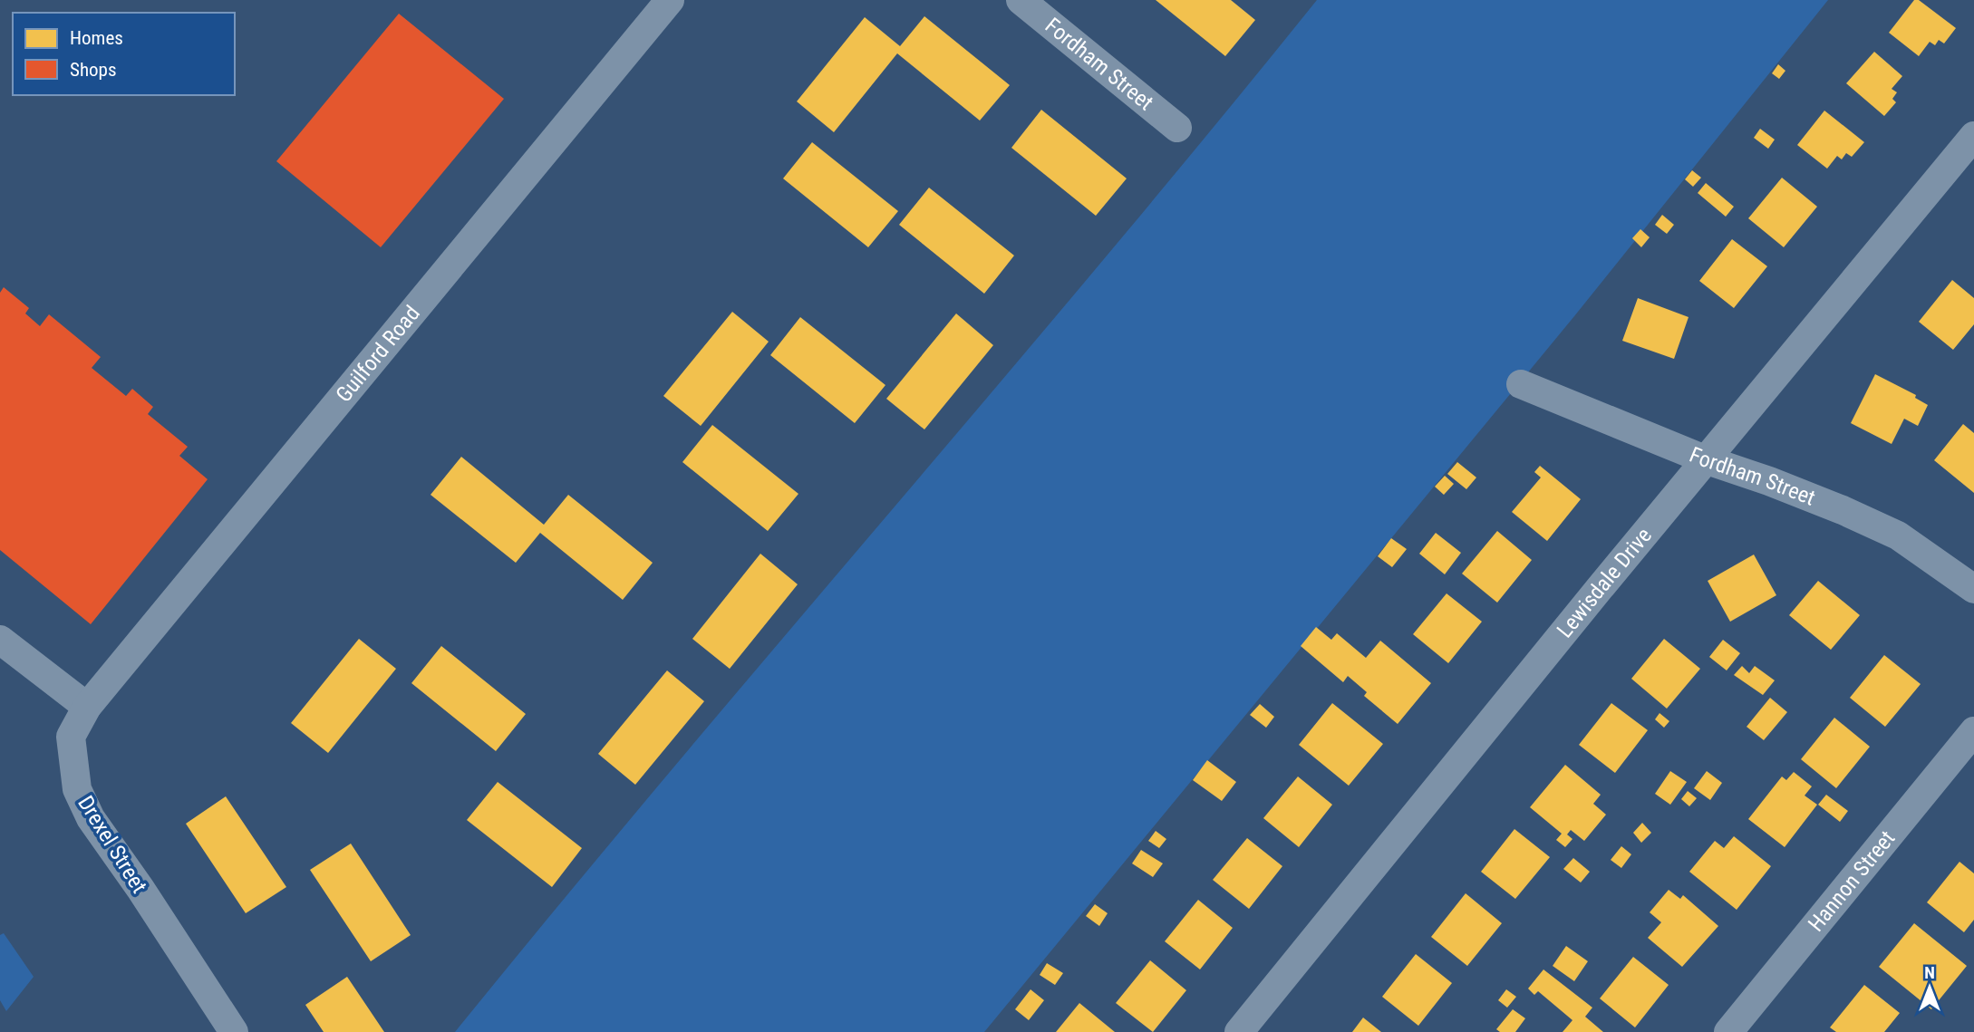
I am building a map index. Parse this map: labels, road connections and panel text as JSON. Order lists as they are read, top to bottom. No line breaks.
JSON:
{"streets":{"street":["Fordham Street","Guilford Road","Lewisdale Drive","Drexel Street","Hannon Street"]},"crossings":[["Fordham Street","Lewisdale Drive"],["Guilford Road","Drexel Street"]],"legend":["Homes","Shops"],"north":"top"}
